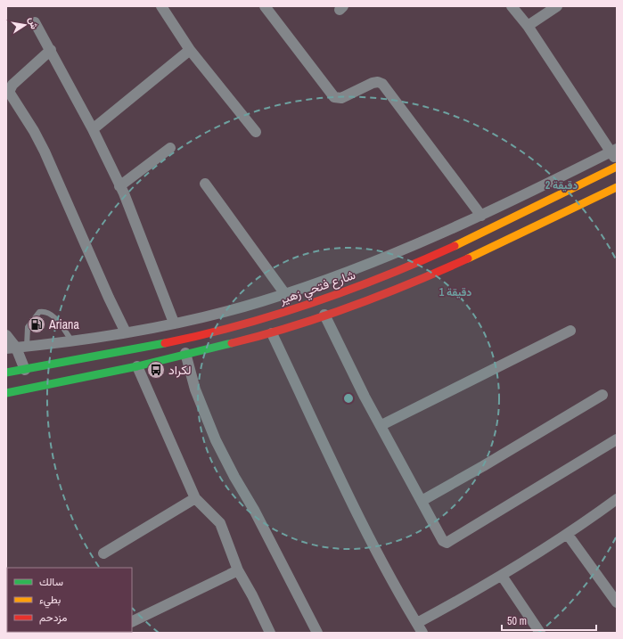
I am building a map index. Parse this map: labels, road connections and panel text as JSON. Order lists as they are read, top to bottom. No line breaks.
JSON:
{"streets":{"street":["شارع فتحي زهير"]},"places":{"fuel station":["Ariana"],"bus stop":["لكراد"]},"legend":["سالك","بطيء","مزدحم"],"scale_bar":"50 m","north":"right","rings":["2 دقيقة","1 دقيقة"]}
